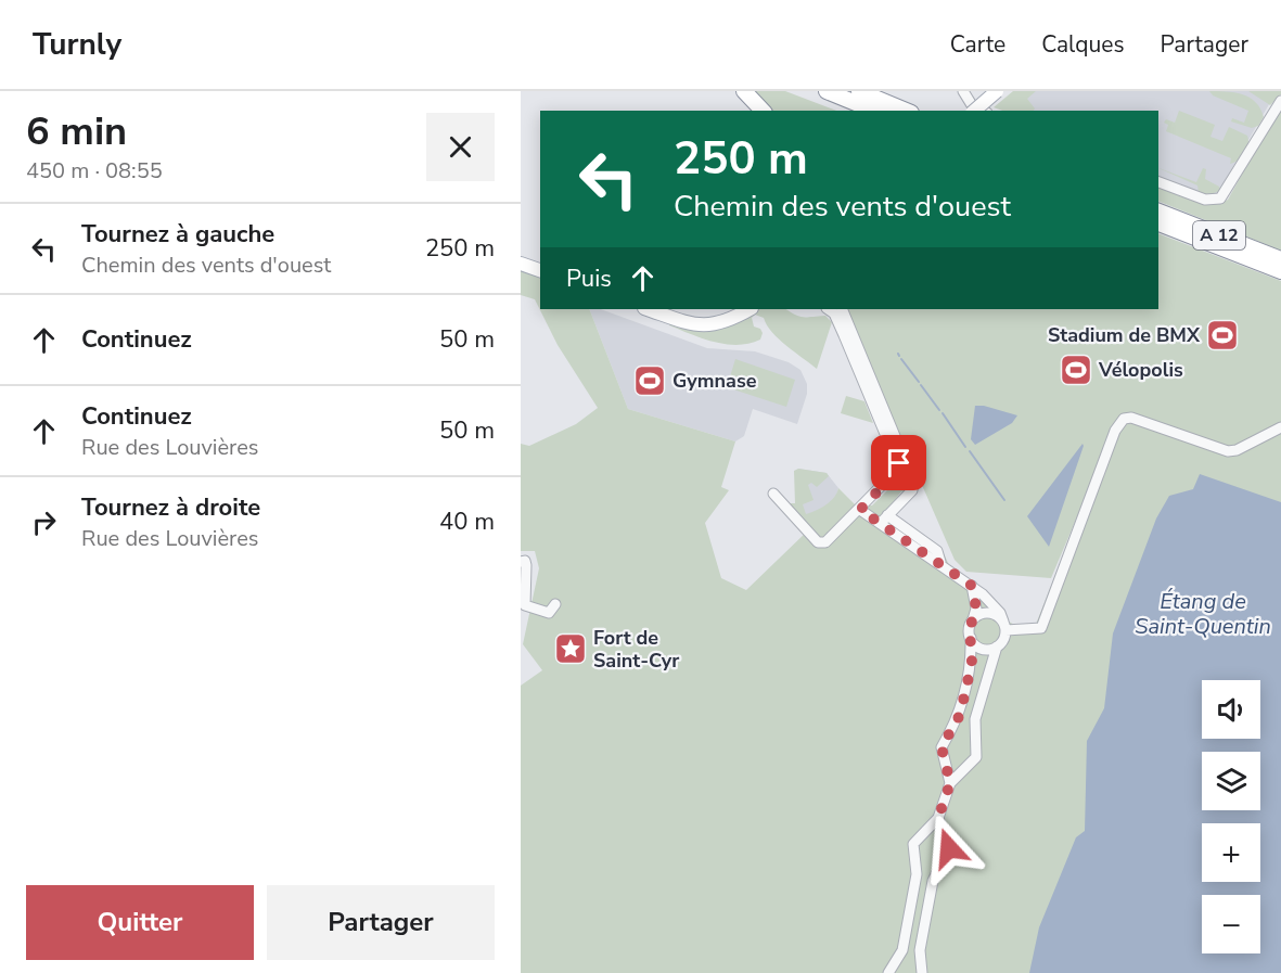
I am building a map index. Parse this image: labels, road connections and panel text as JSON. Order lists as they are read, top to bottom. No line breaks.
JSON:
{"streets":{"highway":["A 12"]},"water":["Étang de Saint-Quentin"],"places":{"sports":["Stadium de BMX","Vélopolis","Gymnase"],"place":["Fort de Saint-Cyr"]},"page":{"header":"Turnly","nav":["Carte","Calques","Partager"],"heading":["6 min","450 m · 08:55"],"turn":["250 m","Chemin des vents d'ouest"],"list":[{"name":"Tournez à gauche","note":"Chemin des vents d'ouest","value":"250 m"},{"name":"Continuez","value":"50 m"},{"name":"Continuez","note":"Rue des Louvières","value":"50 m"},{"name":"Tournez à droite","note":"Rue des Louvières","value":"40 m"}],"then":"Puis","map_buttons":["+","−"],"buttons":["Quitter","Partager"]}}
